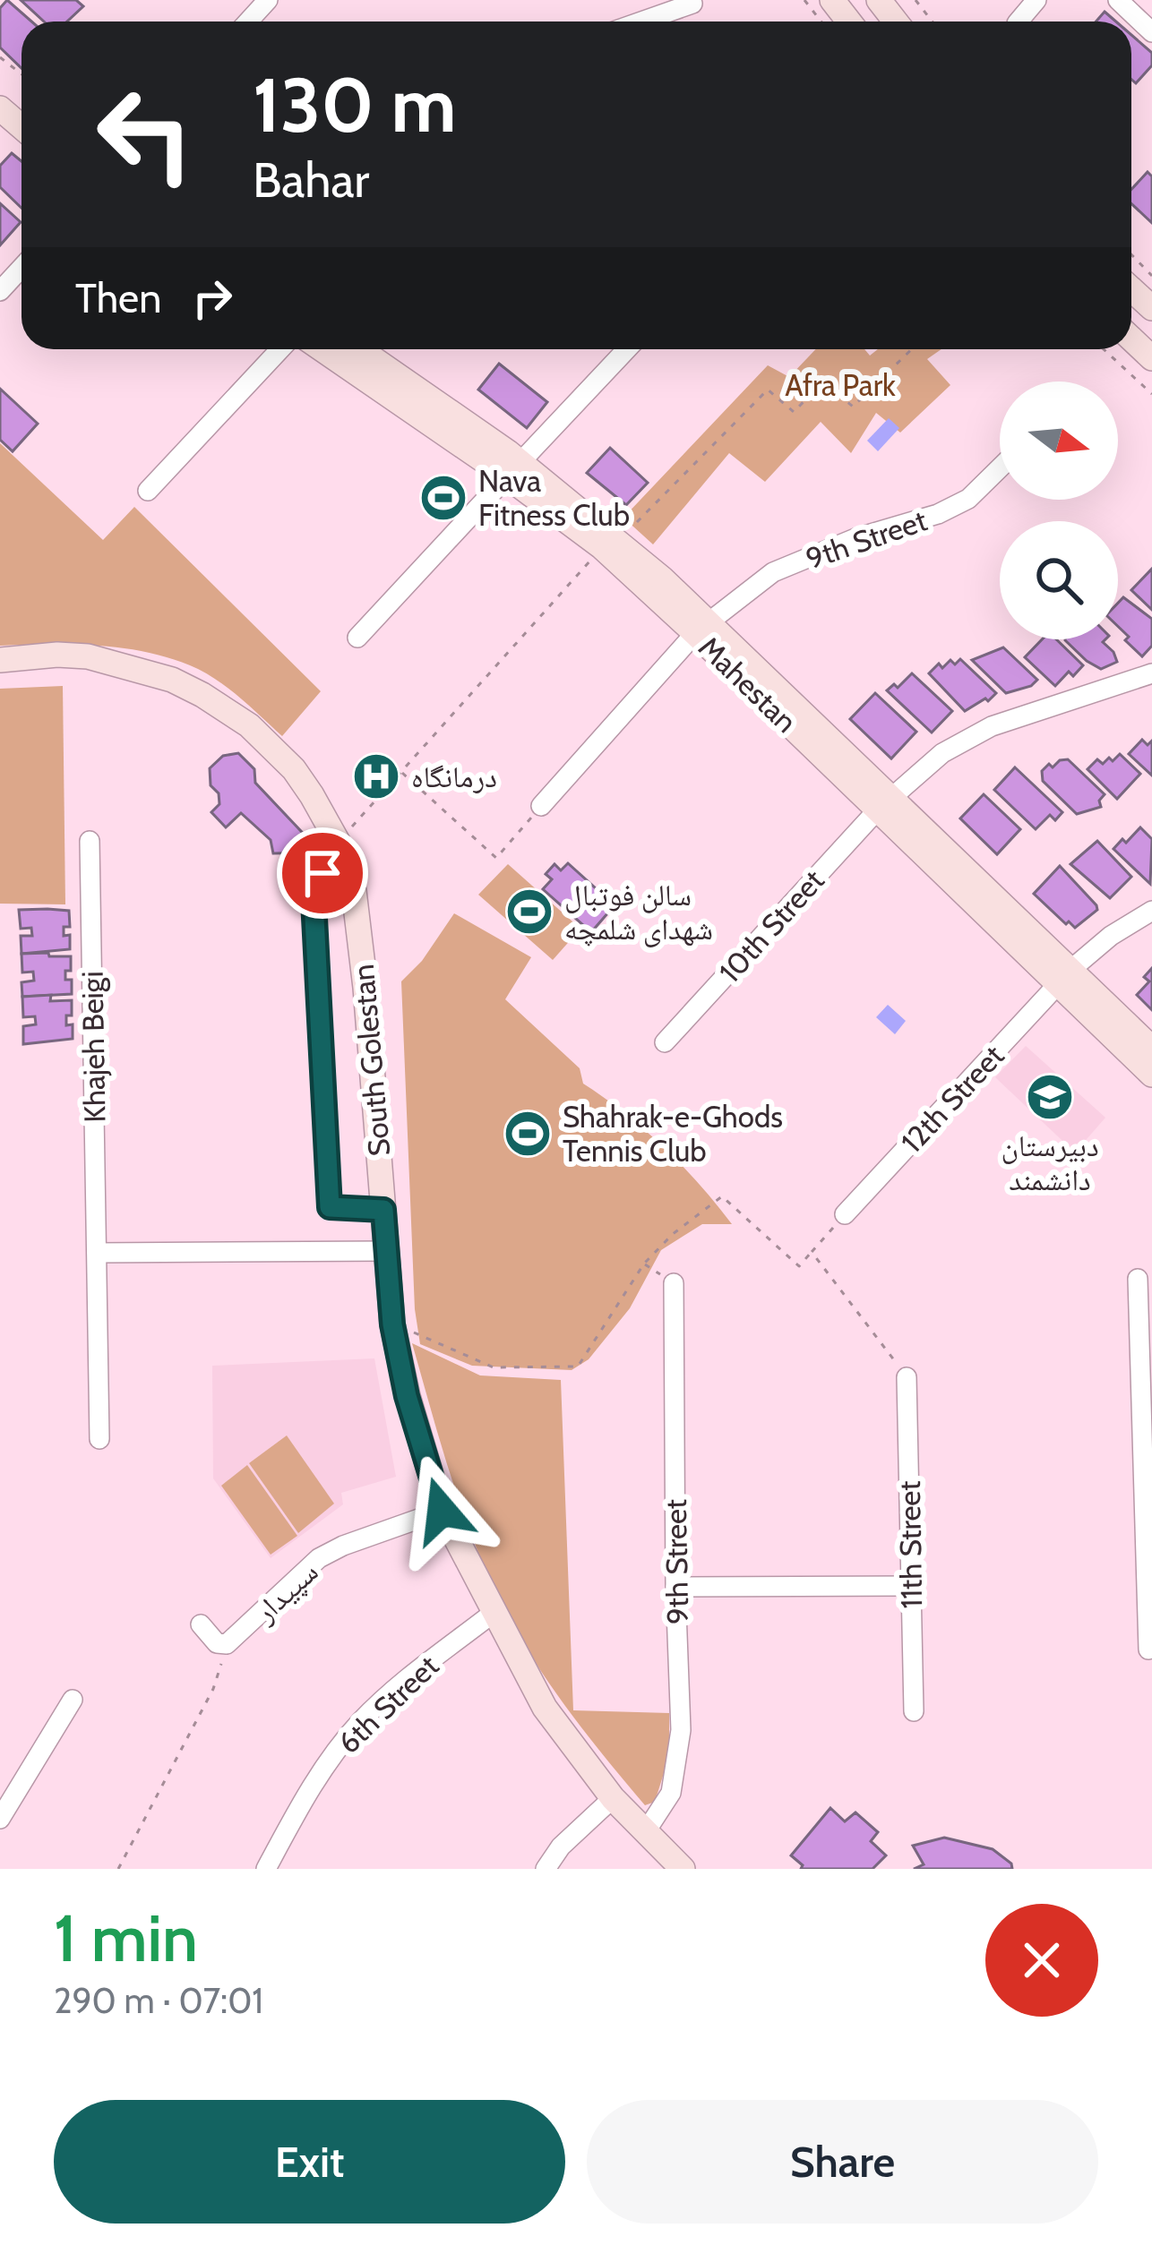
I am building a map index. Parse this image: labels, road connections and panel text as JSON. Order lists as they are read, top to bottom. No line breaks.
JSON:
{"streets":{"street":["9th Street","Mahestan","10th Street","Khajeh Beigi","South Golestan","12th Street","11th Street","سپیدار","6th Street"]},"crossings":[["9th Street","Mahestan"],["9th Street","South Golestan"],["Mahestan","10th Street"],["Mahestan","12th Street"],["South Golestan","سپیدار"],["South Golestan","6th Street"]],"parks":["Afra Park"],"places":{"sports":["Nava Fitness Club","سالن فوتبال شهدای شلمچه","Shahrak-e-Ghods Tennis Club"],"hospital":["درمانگاه"],"school or university":["دبیرستان دانشمند"]},"north":"right","page":{"turn":["130 m","Bahar"],"then":"Then","heading":["1 min","290 m · 07:01"],"buttons":["Exit","Share"]}}
